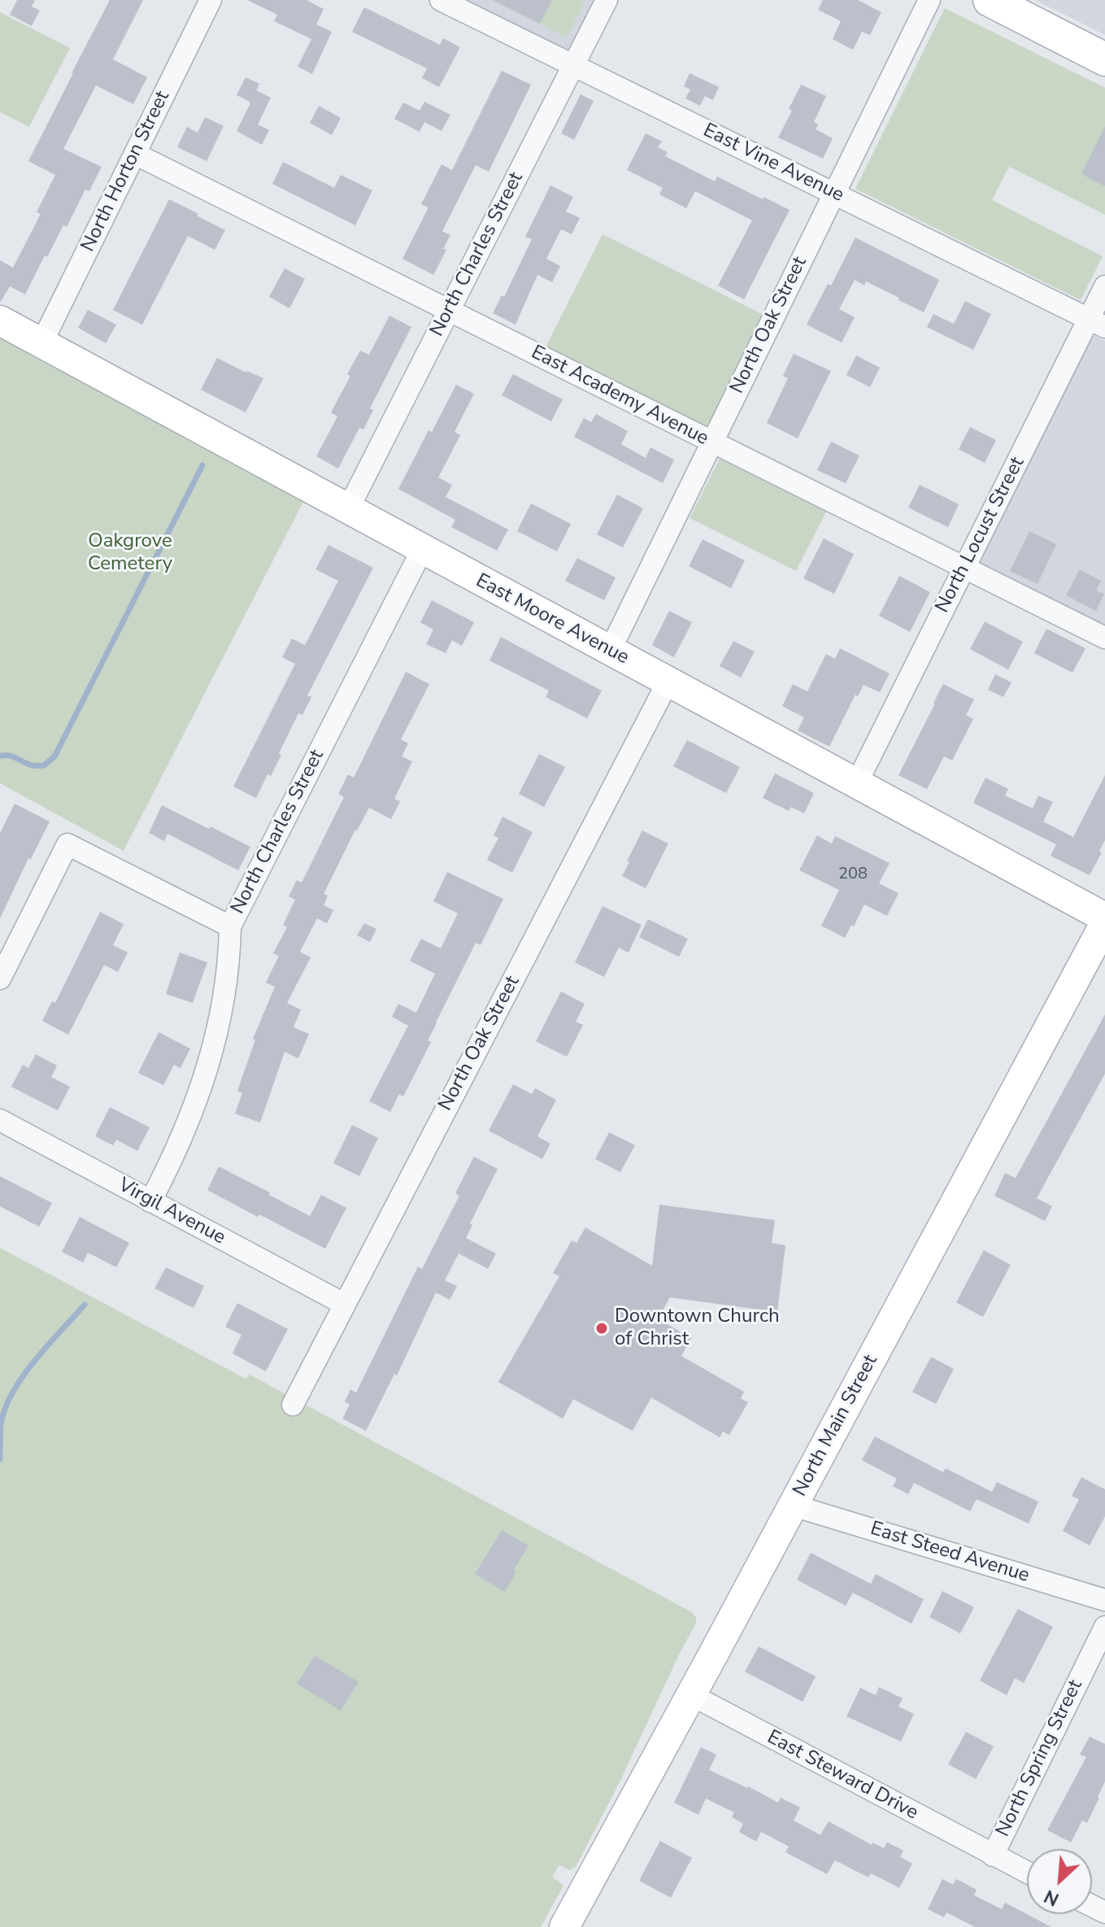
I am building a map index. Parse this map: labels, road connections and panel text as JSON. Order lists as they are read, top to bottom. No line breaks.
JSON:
{"streets":{"street":["East Vine Avenue","North Horton Street","North Charles Street","North Oak Street","East Academy Avenue","North Locust Street","East Moore Avenue","Virgil Avenue","North Main Street","East Steed Avenue","North Spring Street","East Steward Drive"]},"crossings":[["East Vine Avenue","North Charles Street"],["East Vine Avenue","North Oak Street"],["East Vine Avenue","North Locust Street"],["North Horton Street","East Academy Avenue"],["North Horton Street","East Moore Avenue"],["North Charles Street","East Academy Avenue"],["North Charles Street","East Moore Avenue"],["North Charles Street","Virgil Avenue"],["North Oak Street","East Academy Avenue"],["North Oak Street","East Moore Avenue"],["North Oak Street","Virgil Avenue"],["East Academy Avenue","North Locust Street"],["North Locust Street","East Moore Avenue"],["North Main Street","East Steed Avenue"],["North Main Street","East Steward Drive"],["North Spring Street","East Steward Drive"]],"parks":["Oakgrove Cemetery"],"places":["Downtown Church of Christ"],"house_numbers":["208"],"north":"bottom left"}
